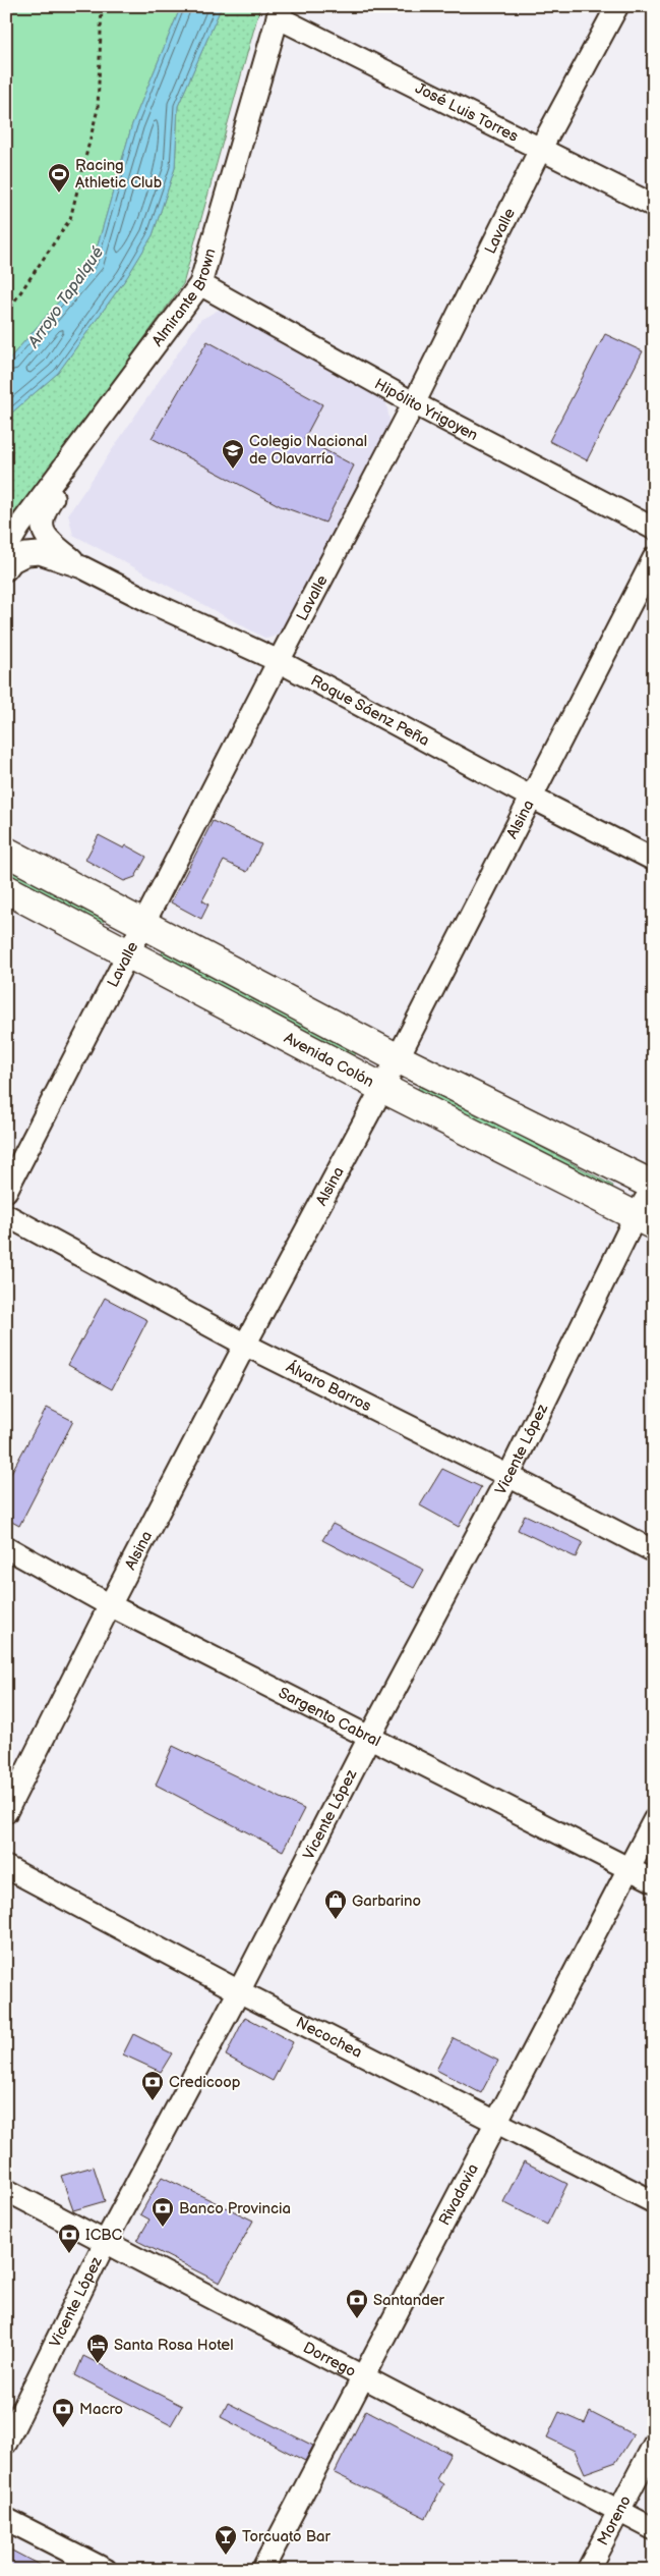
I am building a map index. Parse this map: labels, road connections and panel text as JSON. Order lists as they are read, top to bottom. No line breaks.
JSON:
{"streets":{"main road":["Avenida Colón"],"street":["José Luis Torres","Lavalle","Almirante Brown","Hipólito Yrigoyen","Roque Sáenz Peña","Alsina","Álvaro Barros","Vicente López","Sargento Cabral","Necochea","Rivadavia","Dorrego","Moreno"]},"crossings":[["José Luis Torres","Lavalle"],["José Luis Torres","Almirante Brown"],["Lavalle","Hipólito Yrigoyen"],["Lavalle","Roque Sáenz Peña"],["Lavalle","Avenida Colón"],["Almirante Brown","Hipólito Yrigoyen"],["Roque Sáenz Peña","Alsina"],["Alsina","Avenida Colón"],["Alsina","Álvaro Barros"],["Alsina","Sargento Cabral"],["Avenida Colón","Vicente López"],["Álvaro Barros","Vicente López"],["Vicente López","Sargento Cabral"],["Vicente López","Necochea"],["Vicente López","Dorrego"],["Sargento Cabral","Rivadavia"],["Necochea","Rivadavia"],["Rivadavia","Dorrego"],["Dorrego","Moreno"]],"water":["Arroyo Tapalqué"],"places":{"sports":["Racing Athletic Club"],"school or university":["Colegio Nacional de Olavarría"],"shop":["Garbarino"],"bank":["Credicoop","Banco Provincia","ICBC","Santander","Macro"],"hotel":["Santa Rosa Hotel"],"bar":["Torcuato Bar"]}}
